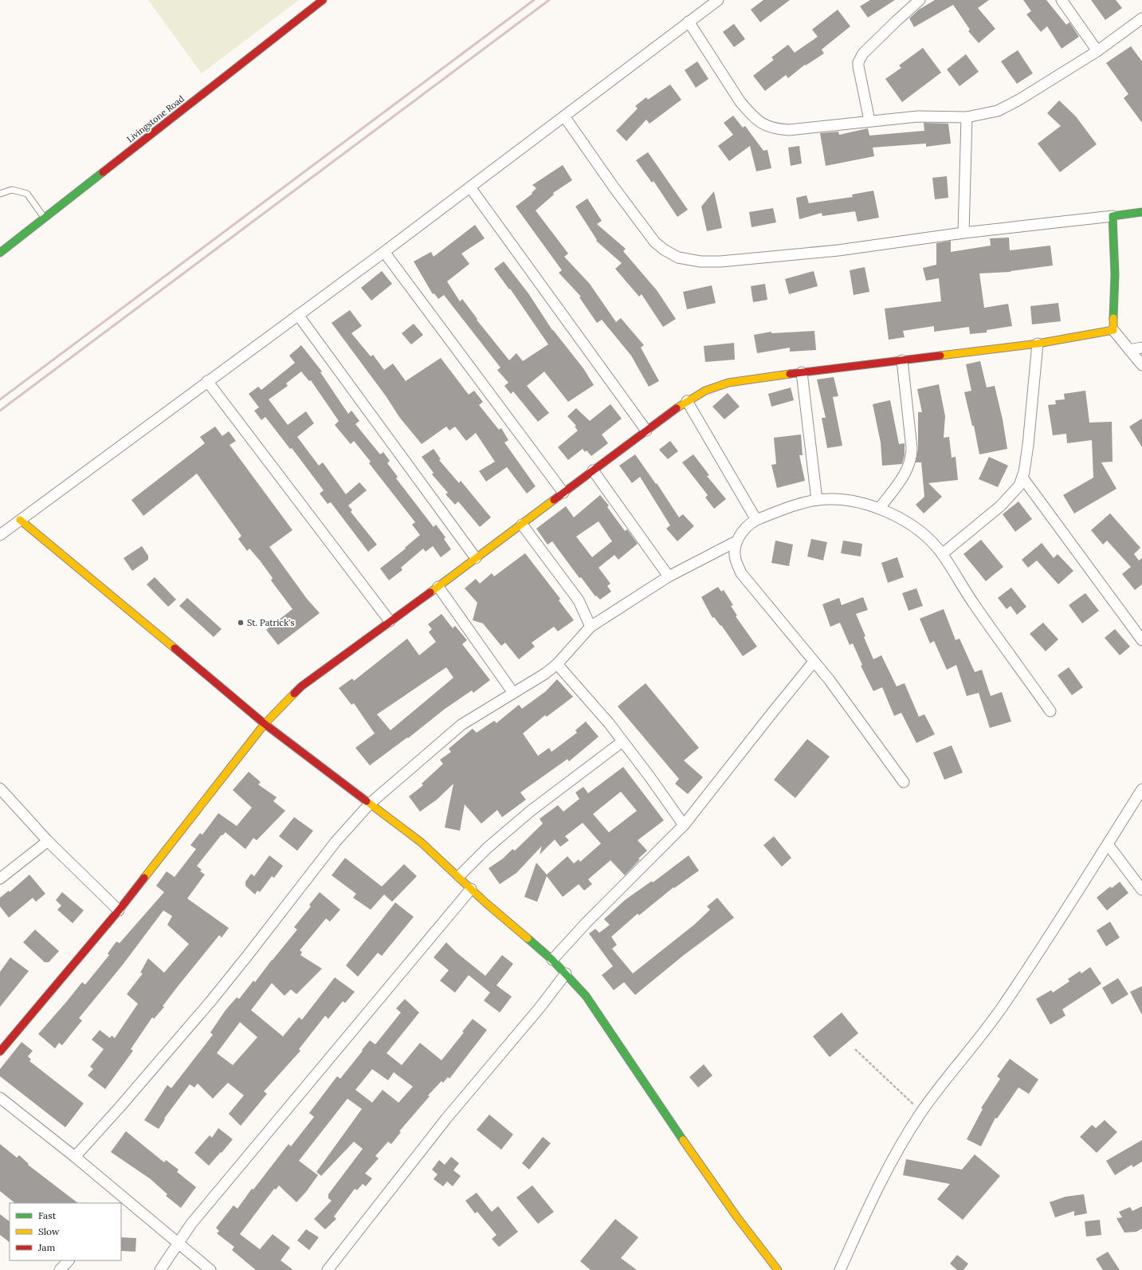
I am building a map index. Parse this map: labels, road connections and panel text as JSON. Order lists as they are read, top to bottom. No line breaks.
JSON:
{"streets":{"main road":["Livingstone Road"]},"places":["St. Patrick's"],"legend":["Fast","Slow","Jam"]}
